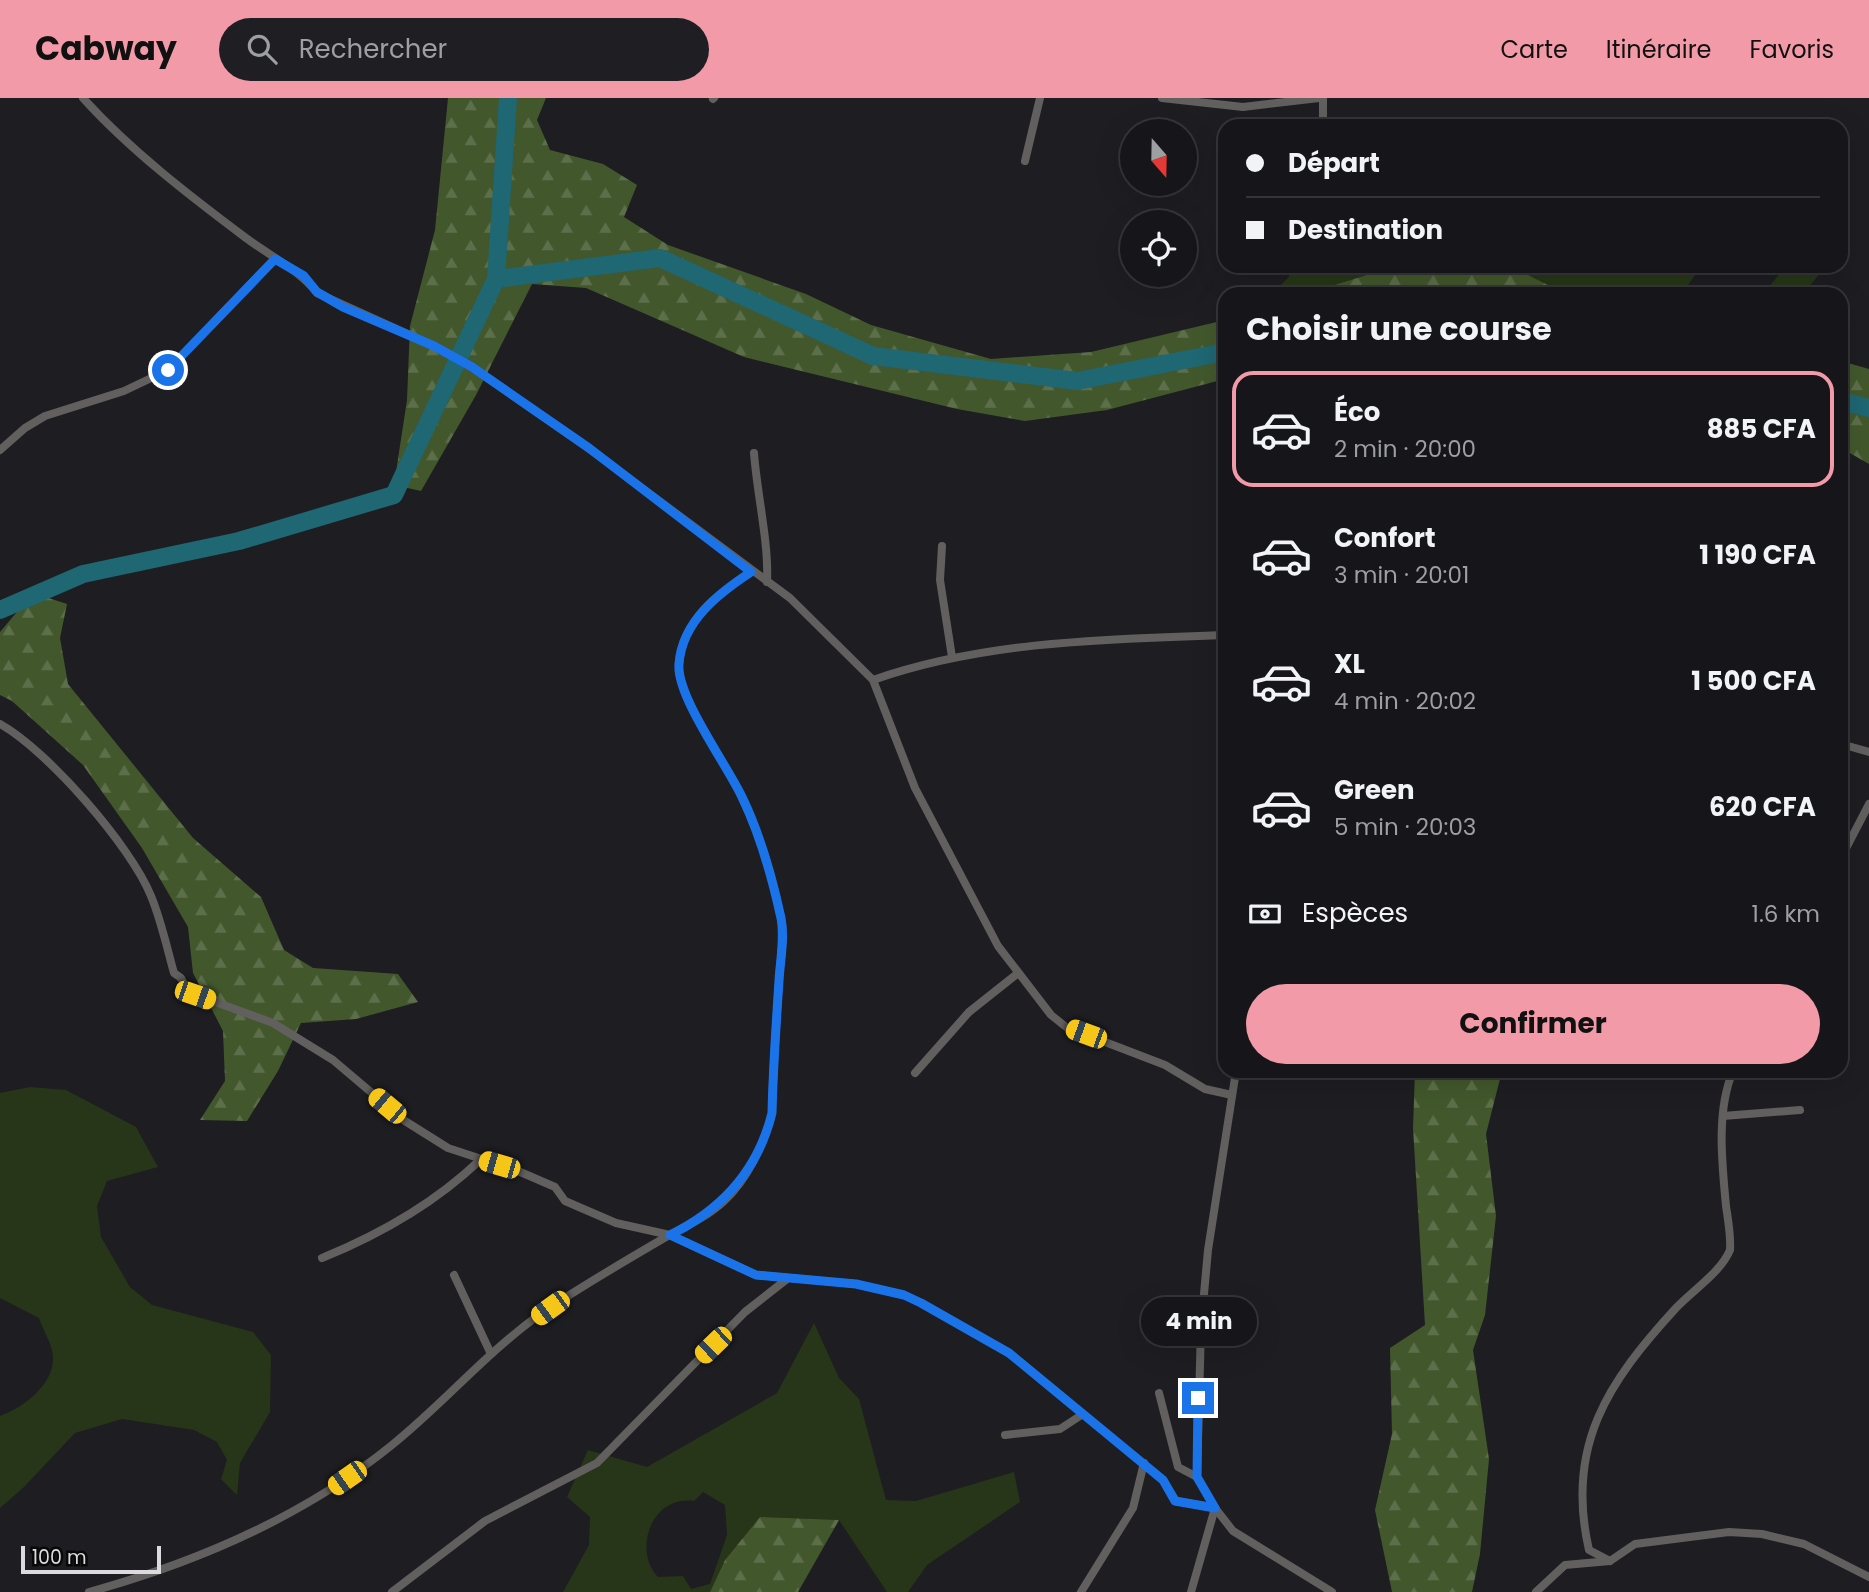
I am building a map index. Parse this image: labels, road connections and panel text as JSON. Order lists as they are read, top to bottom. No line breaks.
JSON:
{"scale_bar":"100 m","north":"bottom","page":{"header":"Cabway","search":"Rechercher","nav":["Carte","Itinéraire","Favoris"],"banner":["Départ","Destination"],"heading":"Choisir une course","list":[{"name":"Éco","note":"2 min · 20:00","value":"885 CFA"},{"name":"Confort","note":"3 min · 20:01","value":"1 190 CFA"},{"name":"XL","note":"4 min · 20:02","value":"1 500 CFA"},{"name":"Green","note":"5 min · 20:03","value":"620 CFA"}],"pay":["Espèces","1.6 km"],"buttons":"Confirmer","bubble":"4 min","scale":"100 m"}}
